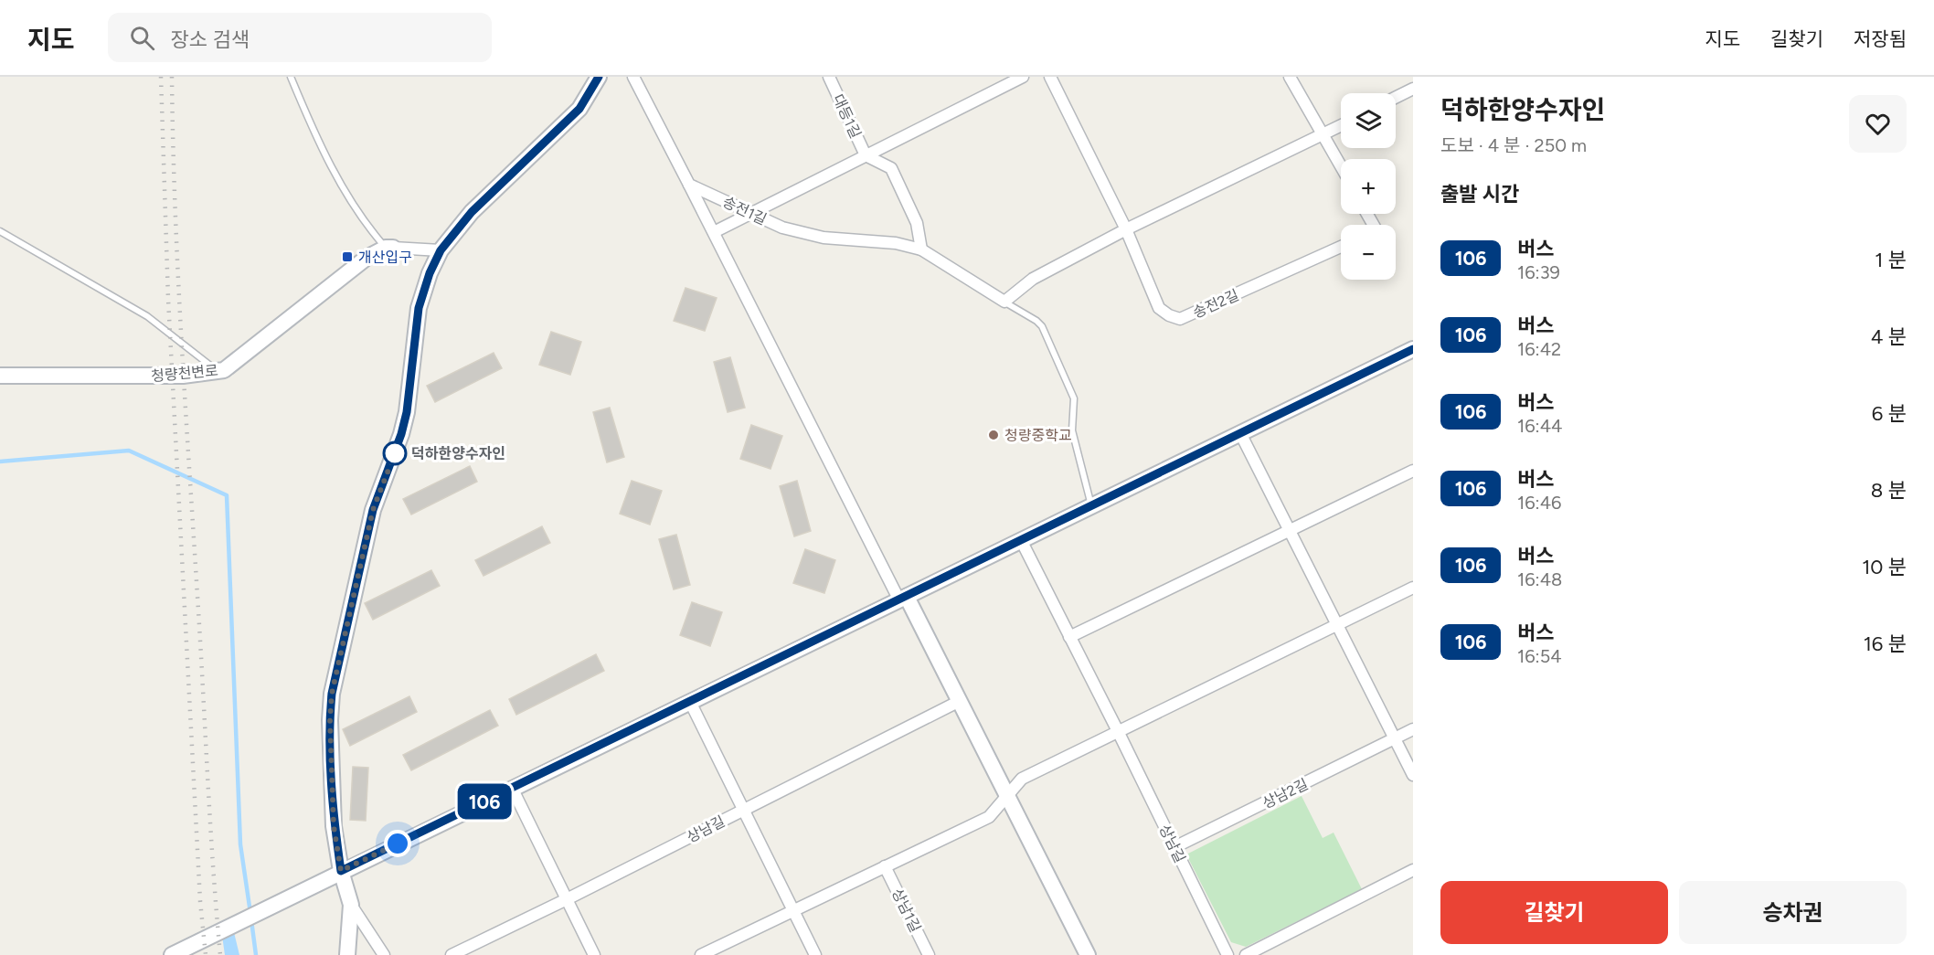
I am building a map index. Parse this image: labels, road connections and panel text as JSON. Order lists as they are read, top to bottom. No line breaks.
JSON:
{"streets":{"street":["대등1길","송전1길","송전2길","청량천변로","상남2길","상남길","상남1길"]},"crossings":[["상남2길","상남길"]],"places":{"transit":["개산입구"],"other":["청량중학교","덕하한양수자인"]},"lines":["bus line 106"],"page":{"header":"지도","search":"장소 검색","nav":["지도","길찾기","저장됨"],"on_map":"106","heading":[["덕하한양수자인","도보 · 4 분 · 250 m"],"출발 시간"],"map_buttons":["+","−"],"list":[{"mark":"106","name":"버스","note":"16:39","value":"1 분"},{"mark":"106","name":"버스","note":"16:42","value":"4 분"},{"mark":"106","name":"버스","note":"16:44","value":"6 분"},{"mark":"106","name":"버스","note":"16:46","value":"8 분"},{"mark":"106","name":"버스","note":"16:48","value":"10 분"},{"mark":"106","name":"버스","note":"16:54","value":"16 분"}],"buttons":["길찾기","승차권"]}}
